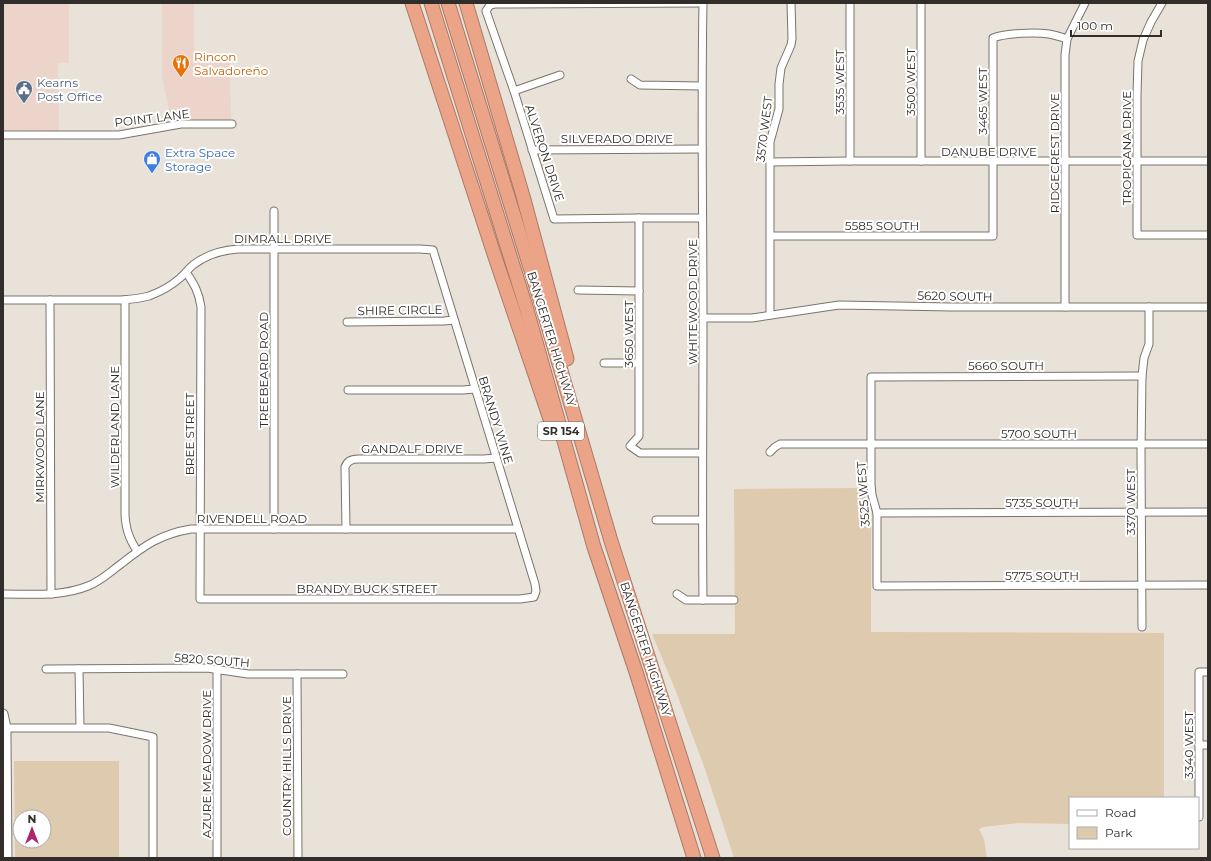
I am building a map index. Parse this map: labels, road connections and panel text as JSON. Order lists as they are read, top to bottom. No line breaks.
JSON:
{"streets":{"highway":["BANGERTER HIGHWAY","SR 154"],"street":["3535 WEST","3500 WEST","3465 WEST","POINT LANE","3570 WEST","SILVERADO DRIVE","TROPICANA DRIVE","DANUBE DRIVE","ALVERON DRIVE","RIDGECREST DRIVE","5585 SOUTH","DIMRALL DRIVE","5620 SOUTH","WHITEWOOD DRIVE","SHIRE CIRCLE","3650 WEST","5660 SOUTH","TREEBEARD ROAD","BRANDY WINE","WILDERLAND LANE","5700 SOUTH","BREE STREET","MIRKWOOD LANE","GANDALF DRIVE","3525 WEST","5735 SOUTH","3370 WEST","RIVENDELL ROAD","5775 SOUTH","BRANDY BUCK STREET","5820 SOUTH","3340 WEST","AZURE MEADOW DRIVE","COUNTRY HILLS DRIVE"]},"crossings":[["3535 WEST","DANUBE DRIVE"],["3500 WEST","DANUBE DRIVE"],["3465 WEST","DANUBE DRIVE"],["3465 WEST","RIDGECREST DRIVE"],["3465 WEST","5585 SOUTH"],["3570 WEST","DANUBE DRIVE"],["3570 WEST","5585 SOUTH"],["3570 WEST","5620 SOUTH"],["SILVERADO DRIVE","ALVERON DRIVE"],["SILVERADO DRIVE","WHITEWOOD DRIVE"],["TROPICANA DRIVE","DANUBE DRIVE"],["DANUBE DRIVE","RIDGECREST DRIVE"],["ALVERON DRIVE","WHITEWOOD DRIVE"],["ALVERON DRIVE","3650 WEST"],["RIDGECREST DRIVE","5620 SOUTH"],["DIMRALL DRIVE","TREEBEARD ROAD"],["DIMRALL DRIVE","BRANDY WINE"],["DIMRALL DRIVE","WILDERLAND LANE"],["DIMRALL DRIVE","BREE STREET"],["DIMRALL DRIVE","MIRKWOOD LANE"],["5620 SOUTH","WHITEWOOD DRIVE"],["5620 SOUTH","3370 WEST"],["WHITEWOOD DRIVE","3650 WEST"],["SHIRE CIRCLE","BRANDY WINE"],["5660 SOUTH","3525 WEST"],["5660 SOUTH","3370 WEST"],["TREEBEARD ROAD","RIVENDELL ROAD"],["BRANDY WINE","GANDALF DRIVE"],["BRANDY WINE","RIVENDELL ROAD"],["BRANDY WINE","BRANDY BUCK STREET"],["WILDERLAND LANE","RIVENDELL ROAD"],["5700 SOUTH","3525 WEST"],["5700 SOUTH","3370 WEST"],["BREE STREET","RIVENDELL ROAD"],["BREE STREET","BRANDY BUCK STREET"],["MIRKWOOD LANE","RIVENDELL ROAD"],["GANDALF DRIVE","RIVENDELL ROAD"],["3525 WEST","5735 SOUTH"],["3525 WEST","5775 SOUTH"],["5735 SOUTH","3370 WEST"],["3370 WEST","5775 SOUTH"],["5820 SOUTH","AZURE MEADOW DRIVE"],["5820 SOUTH","COUNTRY HILLS DRIVE"]],"places":{"restaurant":["Rincon Salvadoreño"],"public building":["Kearns Post Office"],"shop":["Extra Space Storage"]},"legend":["Road","Park"],"scale_bar":"100 m","north":"top"}
